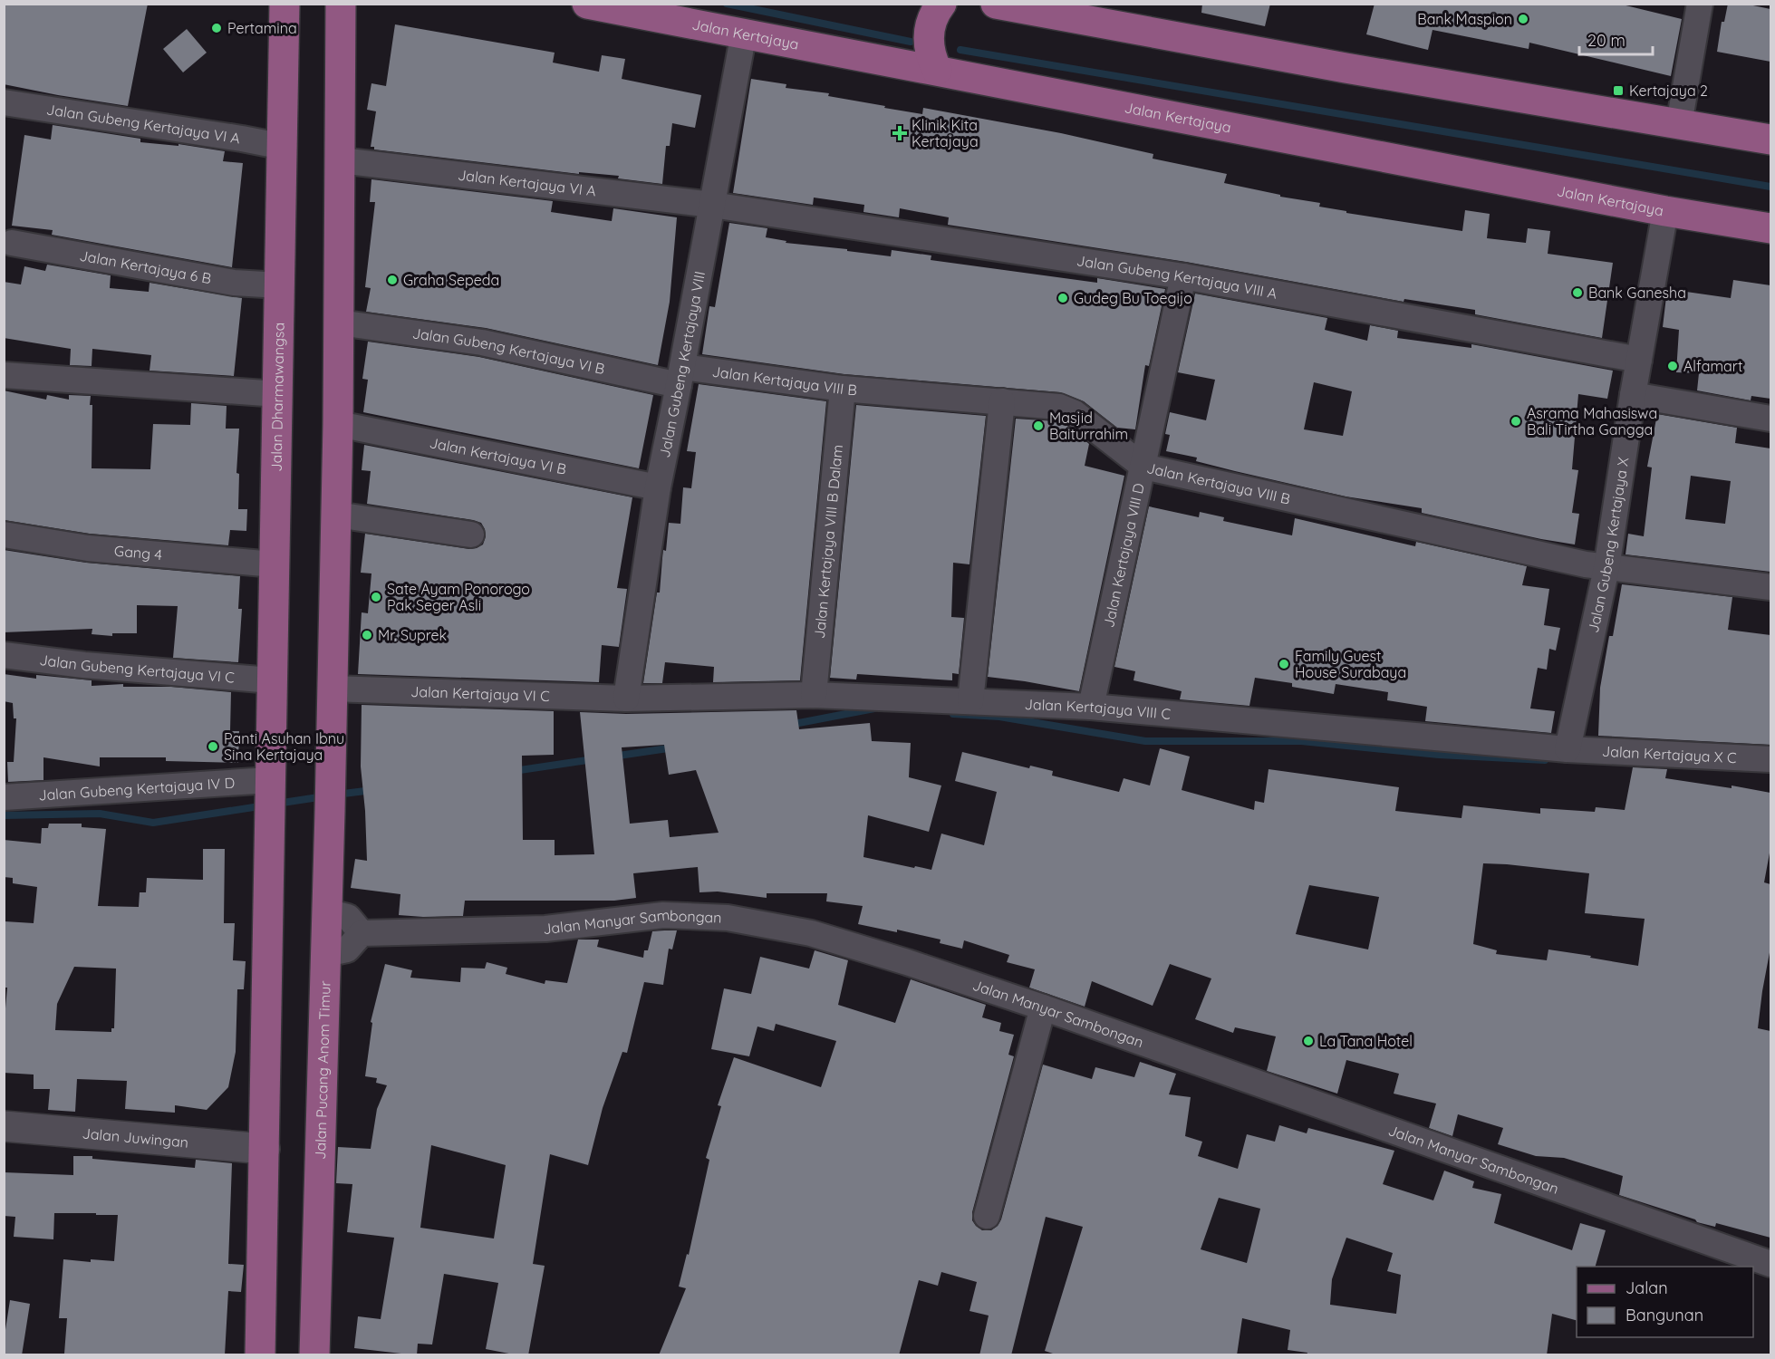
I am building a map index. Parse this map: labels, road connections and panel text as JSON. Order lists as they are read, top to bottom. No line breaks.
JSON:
{"streets":{"main road":["Jalan Kertajaya","Jalan Dharmawangsa","Jalan Pucang Anom Timur"],"street":["Jalan Gubeng Kertajaya VI A","Jalan Kertajaya VI A","Jalan Kertajaya 6 B","Jalan Gubeng Kertajaya VIII A","Jalan Gubeng Kertajaya VI B","Jalan Gubeng Kertajaya VIII","Jalan Kertajaya VIII B","Jalan Kertajaya VI B","Jalan Kertajaya VIII B Dalam","Jalan Gubeng Kertajaya X","Gang 4","Jalan Kertajaya VIII D","Jalan Gubeng Kertajaya VI C","Jalan Kertajaya VI C","Jalan Kertajaya VIII C","Jalan Kertajaya X C","Jalan Gubeng Kertajaya IV D","Jalan Manyar Sambongan","Jalan Juwingan"]},"crossings":[["Jalan Kertajaya","Jalan Gubeng Kertajaya VIII"],["Jalan Kertajaya","Jalan Gubeng Kertajaya X"],["Jalan Gubeng Kertajaya VI A","Jalan Dharmawangsa"],["Jalan Kertajaya VI A","Jalan Gubeng Kertajaya VIII A"],["Jalan Kertajaya VI A","Jalan Gubeng Kertajaya VIII"],["Jalan Kertajaya 6 B","Jalan Dharmawangsa"],["Jalan Gubeng Kertajaya VIII A","Jalan Gubeng Kertajaya VIII"],["Jalan Gubeng Kertajaya VIII A","Jalan Gubeng Kertajaya X"],["Jalan Gubeng Kertajaya VIII A","Jalan Kertajaya VIII D"],["Jalan Gubeng Kertajaya VI B","Jalan Gubeng Kertajaya VIII"],["Jalan Gubeng Kertajaya VI B","Jalan Kertajaya VIII B"],["Jalan Gubeng Kertajaya VIII","Jalan Kertajaya VIII B"],["Jalan Gubeng Kertajaya VIII","Jalan Kertajaya VI B"],["Jalan Gubeng Kertajaya VIII","Jalan Kertajaya VI C"],["Jalan Gubeng Kertajaya VIII","Jalan Kertajaya VIII C"],["Jalan Kertajaya VIII B","Jalan Kertajaya VIII B Dalam"],["Jalan Kertajaya VIII B","Jalan Gubeng Kertajaya X"],["Jalan Kertajaya VIII B","Jalan Kertajaya VIII D"],["Jalan Dharmawangsa","Gang 4"],["Jalan Dharmawangsa","Jalan Gubeng Kertajaya VI C"],["Jalan Dharmawangsa","Jalan Gubeng Kertajaya IV D"],["Jalan Kertajaya VIII B Dalam","Jalan Kertajaya VIII C"],["Jalan Gubeng Kertajaya X","Jalan Kertajaya VIII C"],["Jalan Gubeng Kertajaya X","Jalan Kertajaya X C"],["Jalan Kertajaya VIII D","Jalan Kertajaya VIII C"],["Jalan Kertajaya VI C","Jalan Kertajaya VIII C"],["Jalan Kertajaya VI C","Jalan Pucang Anom Timur"],["Jalan Kertajaya VIII C","Jalan Kertajaya X C"]],"places":{"other":["Bank Maspion","Pertamina","Graha Sepeda","Bank Ganesha","Gudeg Bu Toegijo","Alfamart","Asrama Mahasiswa Bali Tirtha Gangga","Masjid Baiturrahim","Sate Ayam Ponorogo Pak Seger Asli","Mr. Suprek","Family Guest House Surabaya","Panti Asuhan Ibnu Sina Kertajaya","La Tana Hotel"],"transit":["Kertajaya 2"],"health":["Klinik Kita Kertajaya"]},"legend":["Jalan","Bangunan"],"scale_bar":"20 m"}
